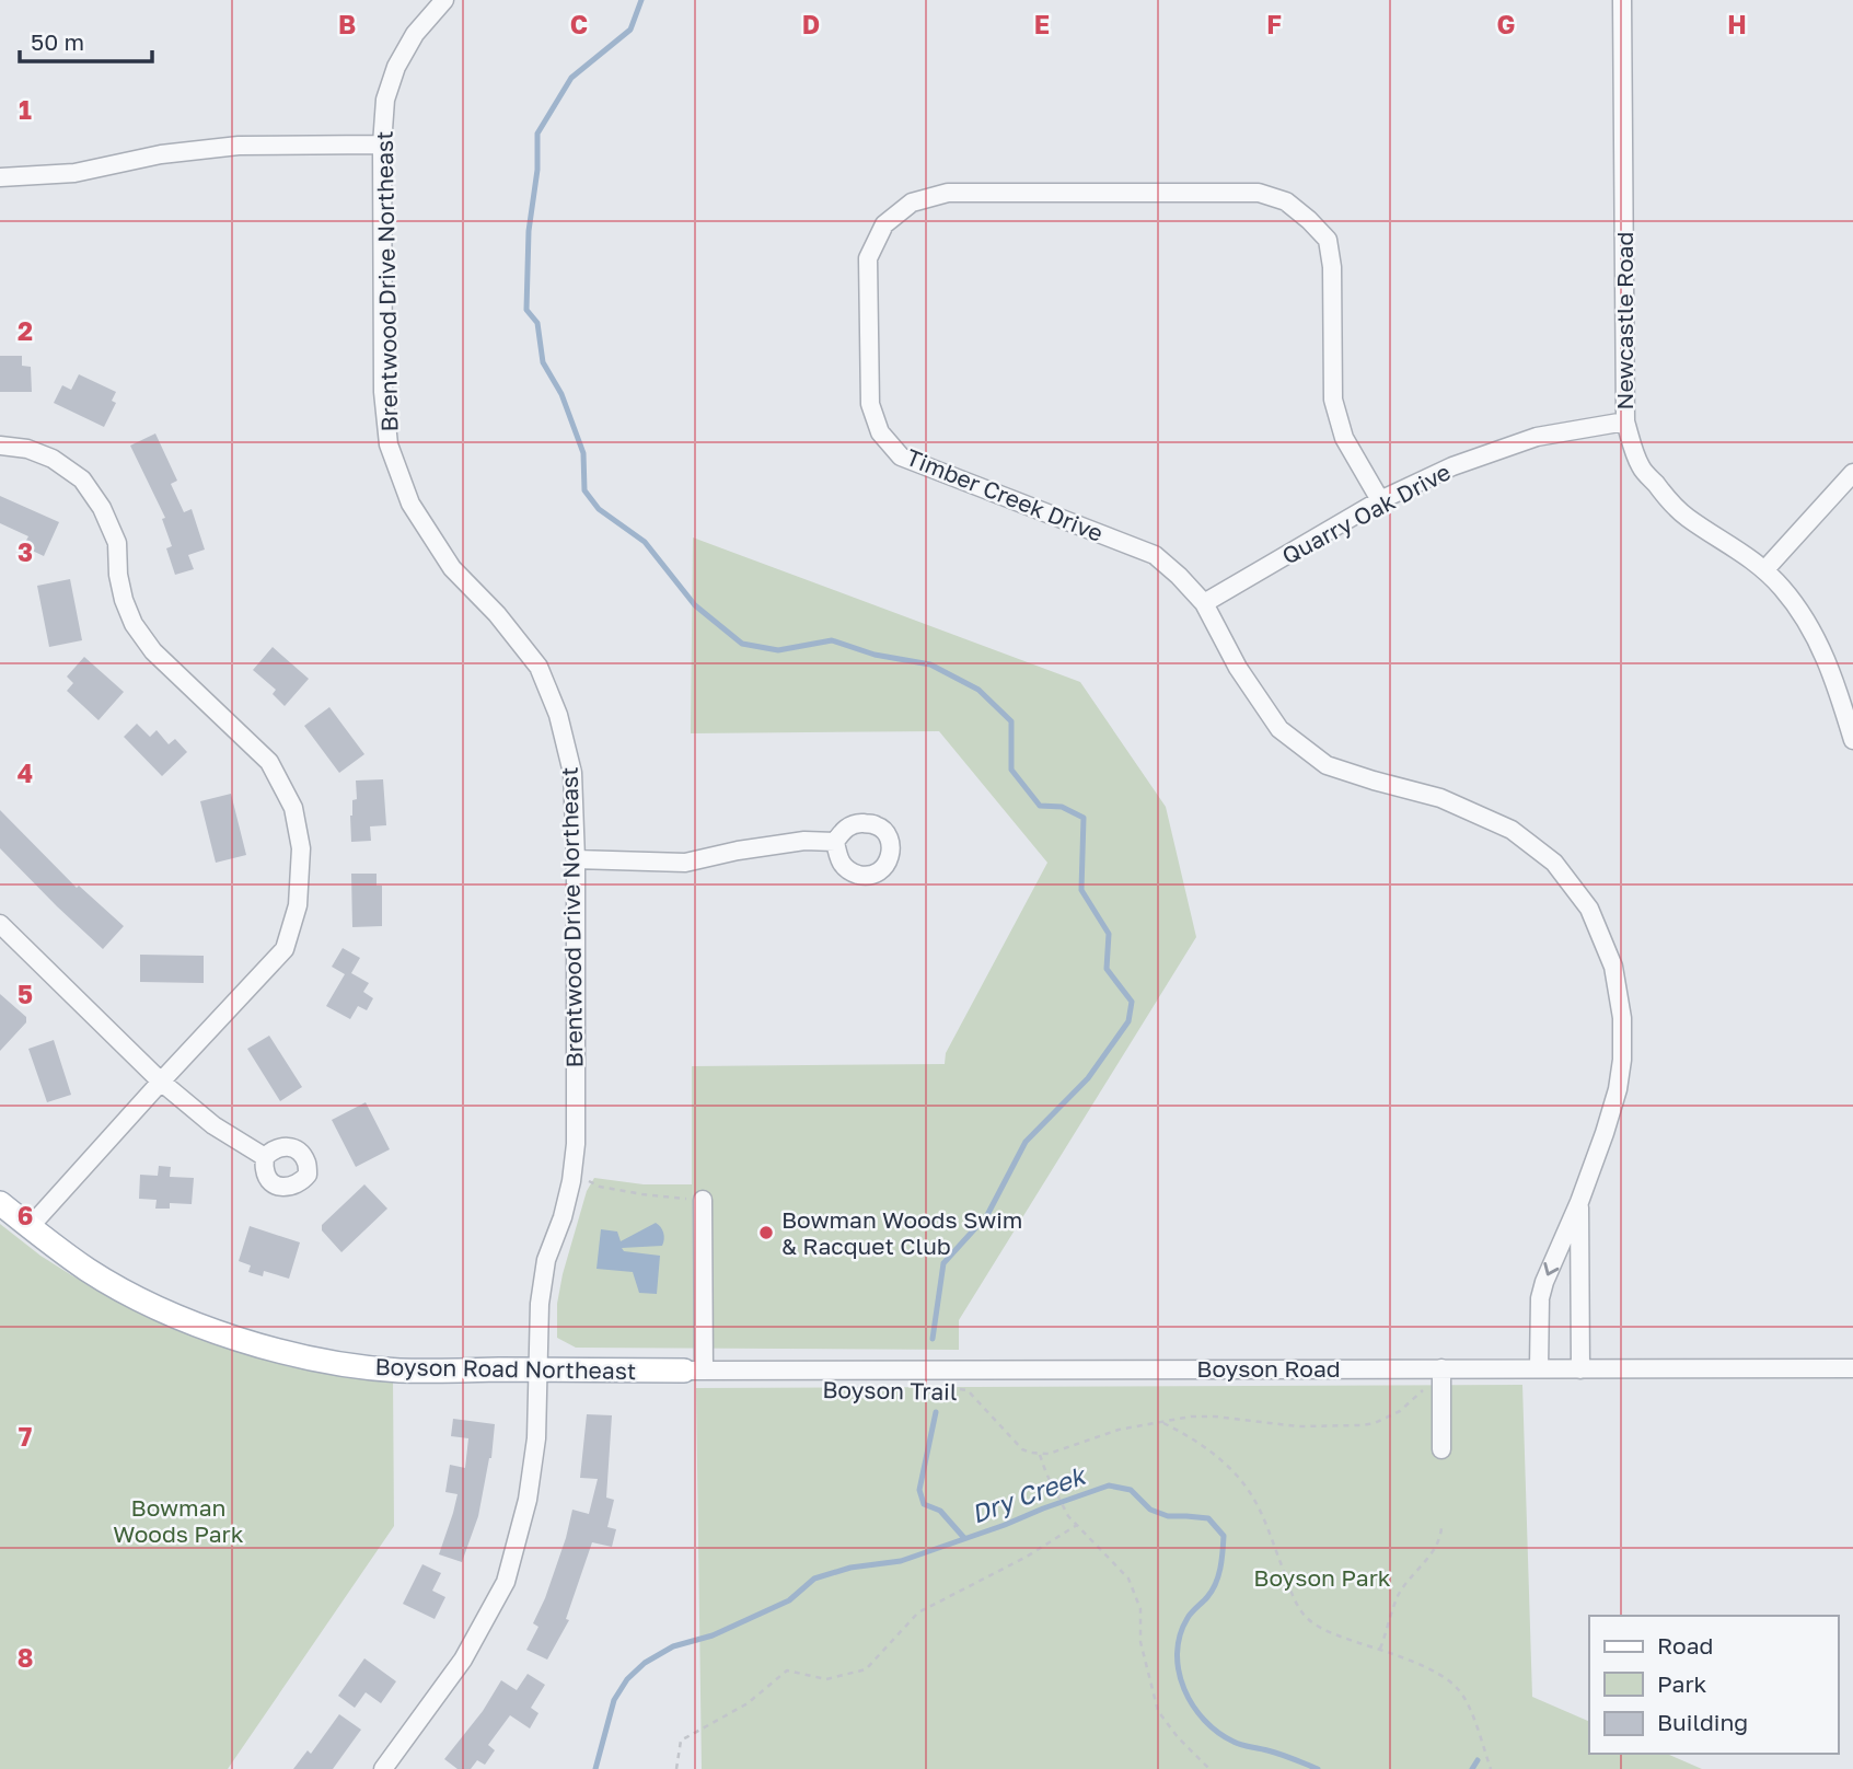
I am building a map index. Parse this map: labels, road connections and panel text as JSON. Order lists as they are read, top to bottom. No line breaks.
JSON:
{"streets":{"main road":["Boyson Road Northeast"],"street":["Brentwood Drive Northeast","Newcastle Road","Timber Creek Drive","Quarry Oak Drive","Boyson Road"],"path":["Boyson Trail"]},"crossings":[["Brentwood Drive Northeast","Boyson Road Northeast"],["Newcastle Road","Quarry Oak Drive"],["Timber Creek Drive","Quarry Oak Drive"],["Timber Creek Drive","Boyson Road"],["Boyson Road Northeast","Boyson Road"]],"water":["Dry Creek"],"parks":["Bowman Woods Park","Boyson Park"],"places":["Bowman Woods Swim & Racquet Club"],"legend":["Road","Park","Building"],"scale_bar":"50 m","grid":{"columns":["B","C","D","E","F","G","H"],"rows":["1","2","3","4","5","6","7","8"]}}
